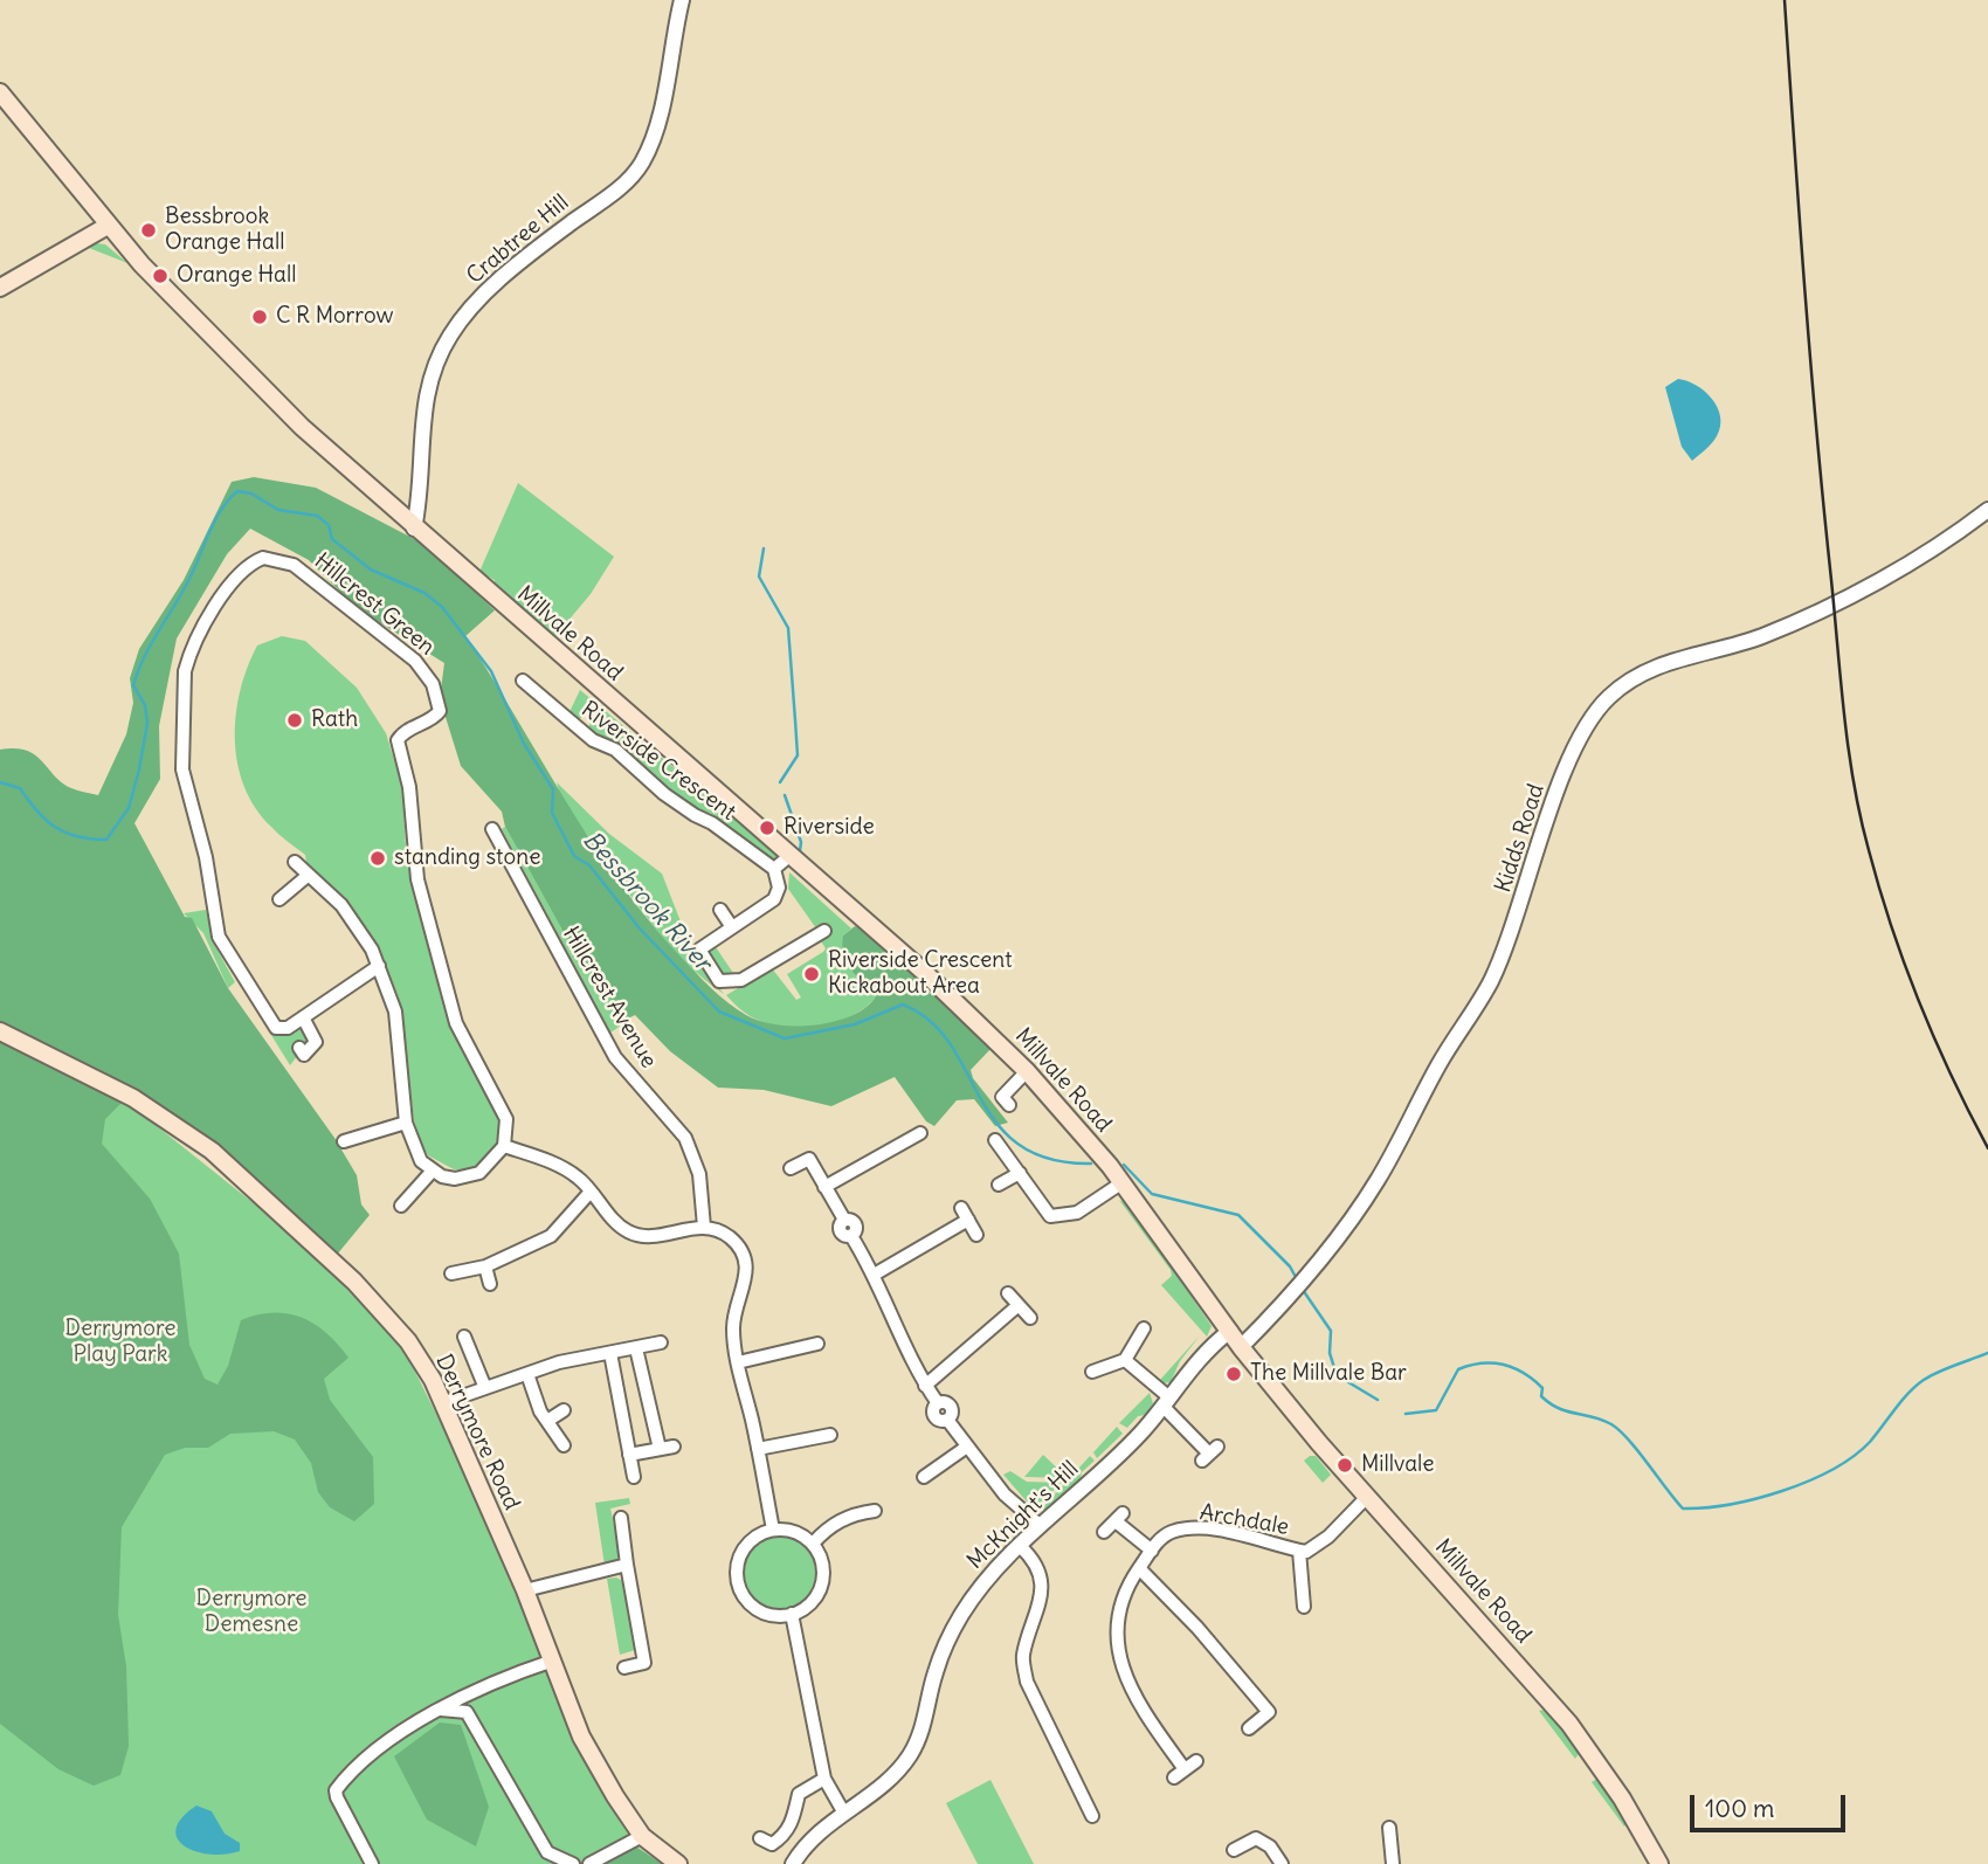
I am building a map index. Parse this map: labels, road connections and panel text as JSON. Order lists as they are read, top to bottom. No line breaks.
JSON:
{"streets":{"main road":["Millvale Road","Derrymore Road"],"street":["Crabtree Hill","Hillcrest Green","Riverside Crescent","Kidds Road","Hillcrest Avenue","McKnight's Hill","Archdale"]},"crossings":[["Crabtree Hill","Millvale Road"],["Millvale Road","Kidds Road"],["Millvale Road","McKnight's Hill"],["Millvale Road","Archdale"]],"water":["Bessbrook River"],"parks":["Derrymore Play Park","Derrymore Demesne"],"places":["Bessbrook Orange Hall","Orange Hall","C R Morrow","Rath","Riverside","standing stone","Riverside Crescent Kickabout Area","The Millvale Bar","Millvale"],"scale_bar":"100 m"}
